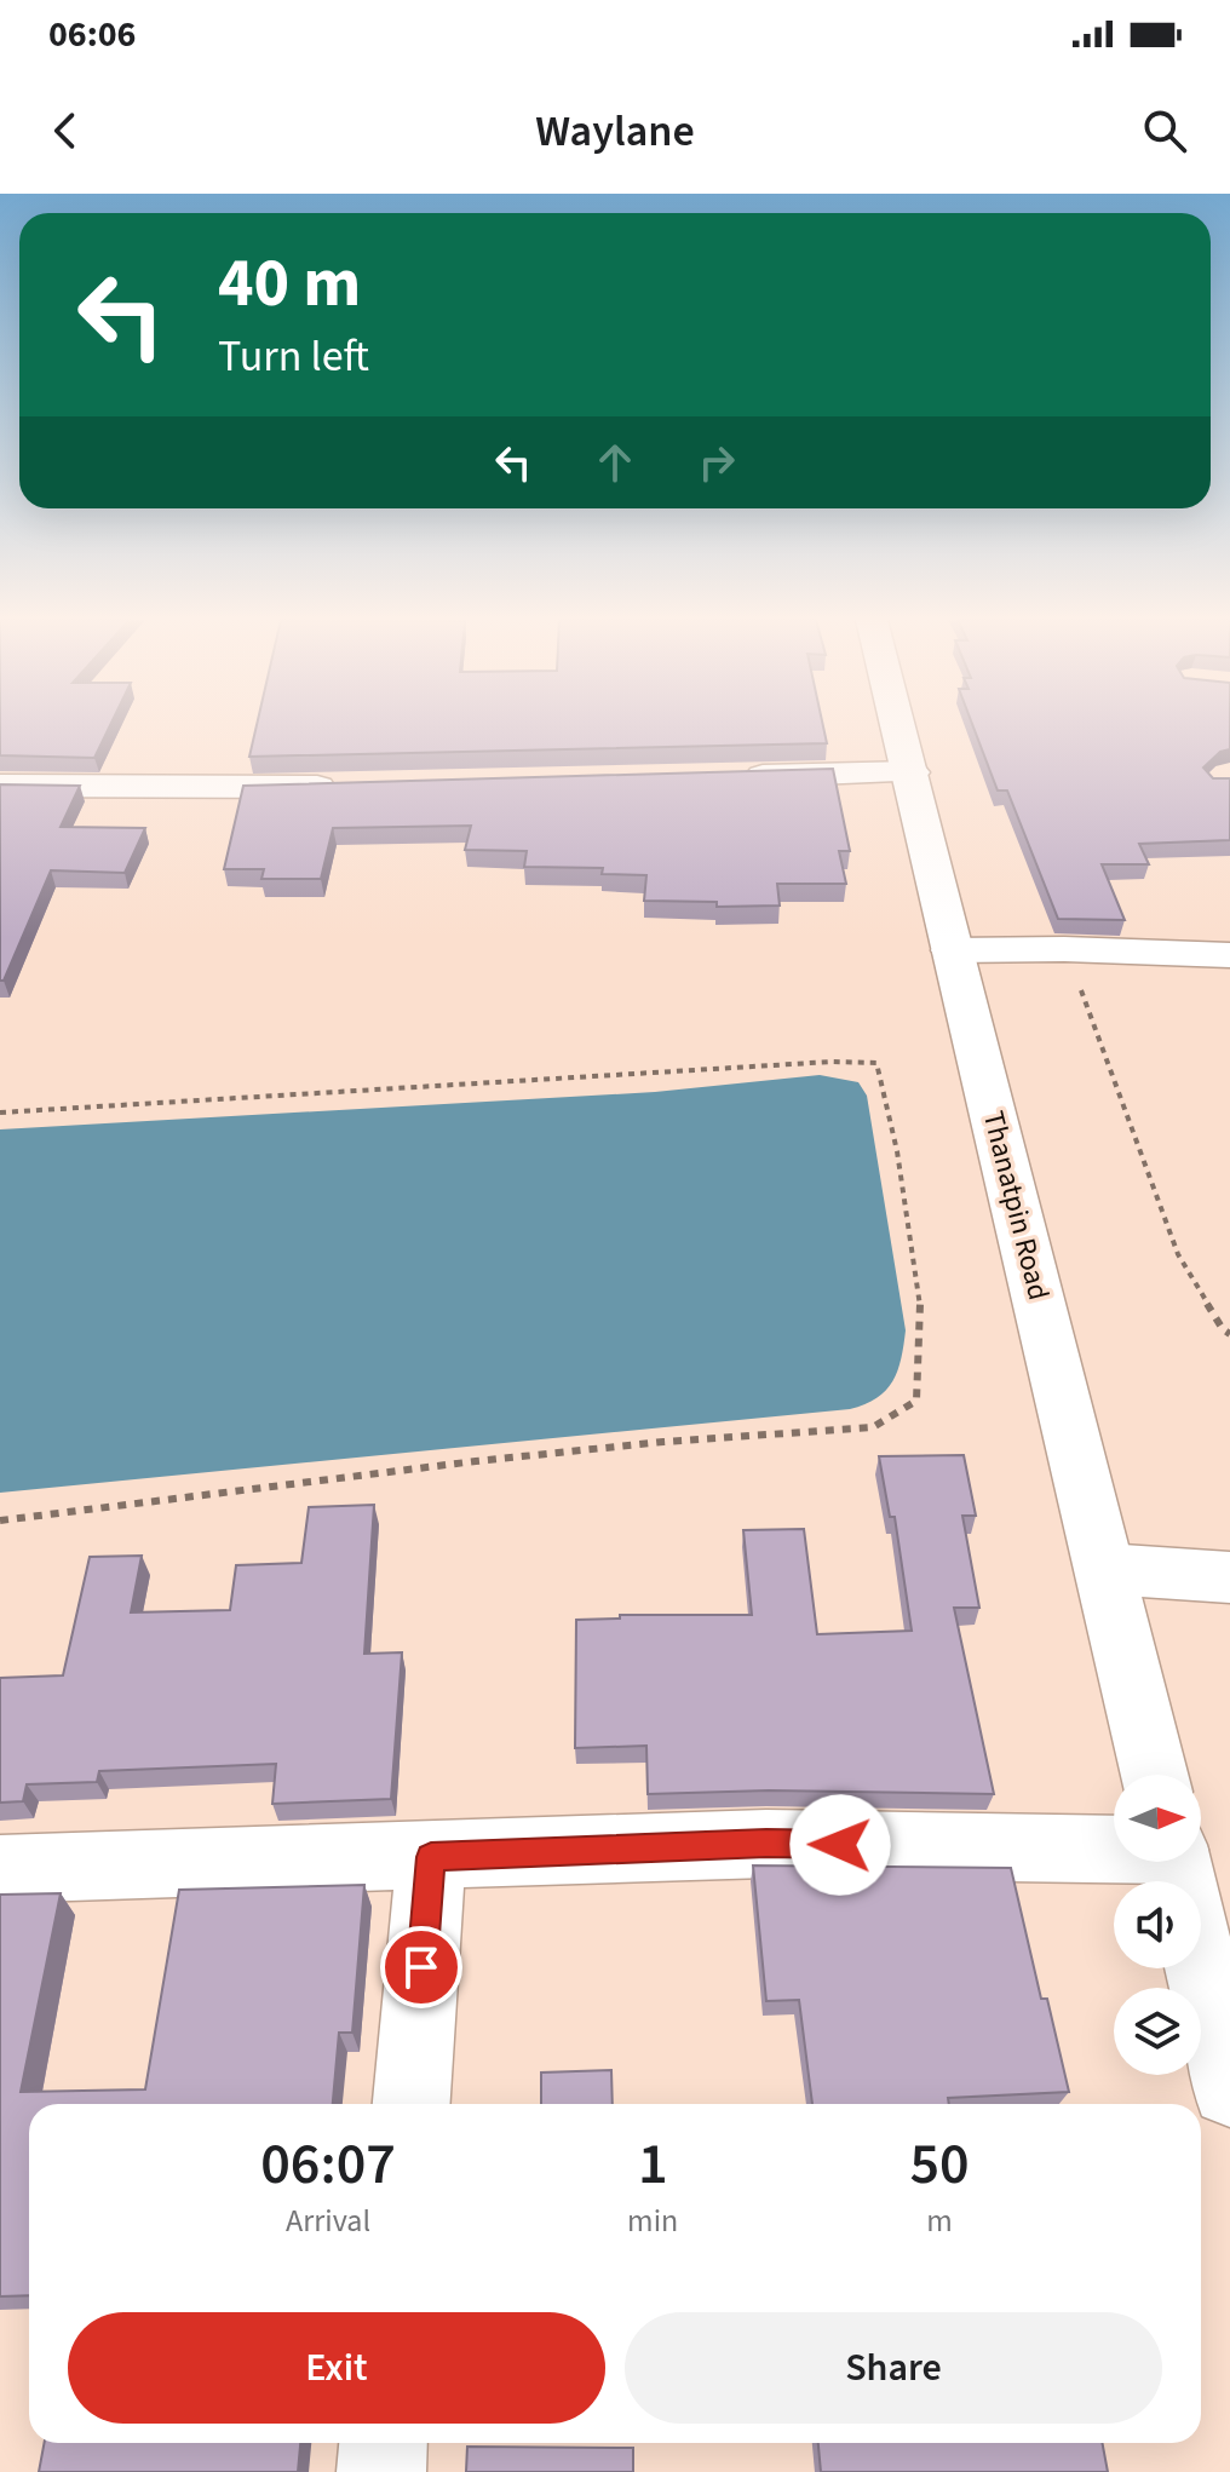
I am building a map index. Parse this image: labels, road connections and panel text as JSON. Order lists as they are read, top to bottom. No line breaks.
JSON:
{"streets":{"street":["Thanatpin Road"]},"north":"right","page":{"status":"06:06","header":"Waylane","turn":["40 m","Turn left"],"eta":["06:07","Arrival","1","min","50","m"],"buttons":["Exit","Share"]}}
